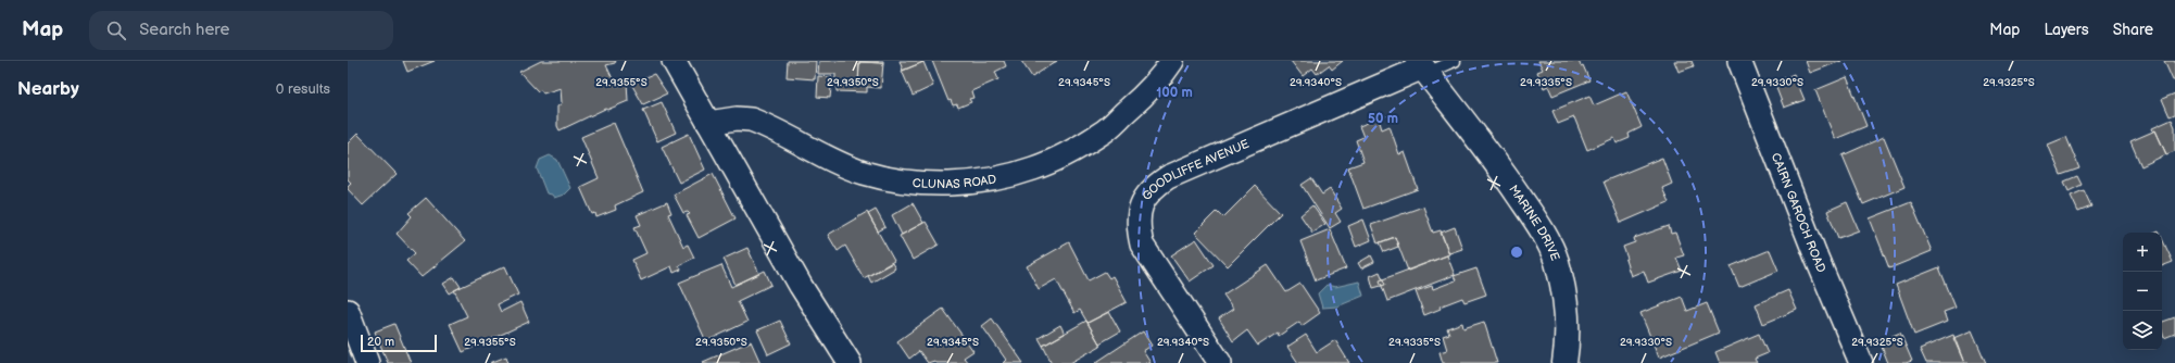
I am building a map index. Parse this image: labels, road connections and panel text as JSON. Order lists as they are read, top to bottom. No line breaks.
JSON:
{"streets":{"street":["GOODLIFFE AVENUE","CLUNAS ROAD","CAIRN GAROCH ROAD","MARINE DRIVE"]},"crossings":[["GOODLIFFE AVENUE","MARINE DRIVE"]],"scale_bar":"20 m","page":{"header":"Map","search":"Search here","nav":["Map","Layers","Share"],"heading":["Nearby","0 results"],"map_buttons":["+","−"],"scale":"20 m"},"coordinates":["29.9355°S","29.9350°S","29.9345°S","29.9340°S","29.9335°S","29.9330°S","29.9325°S"],"rings":["100 m","50 m"]}
